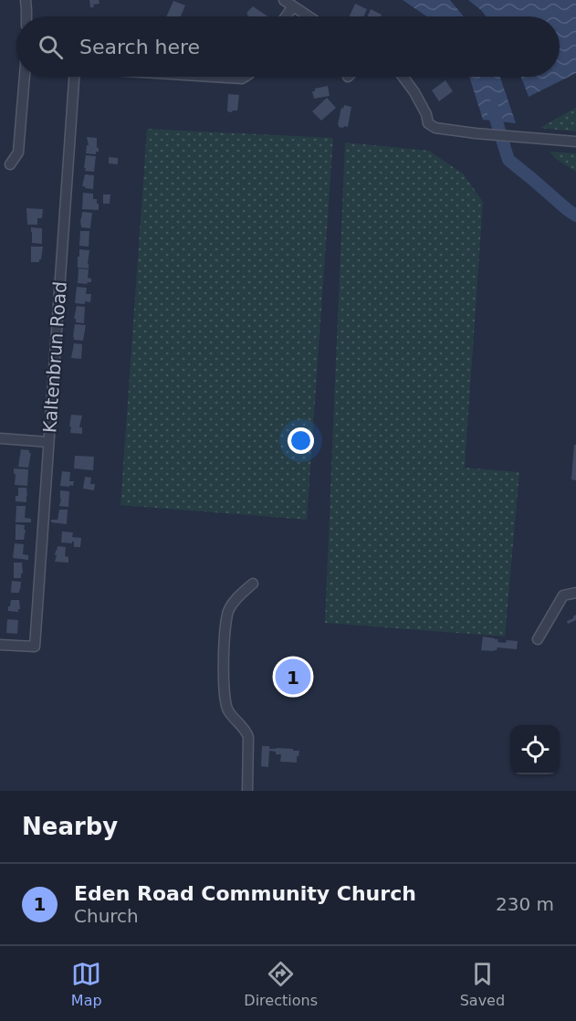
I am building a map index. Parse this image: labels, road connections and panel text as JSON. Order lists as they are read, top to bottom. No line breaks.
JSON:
{"streets":{"street":["Kaltenbrun Road"]},"page":{"search":"Search here","pins":"1","heading":"Nearby","list":[{"mark":"1","name":"Eden Road Community Church","note":"Church","value":"230 m"}],"nav":["Map","Directions","Saved"]}}
